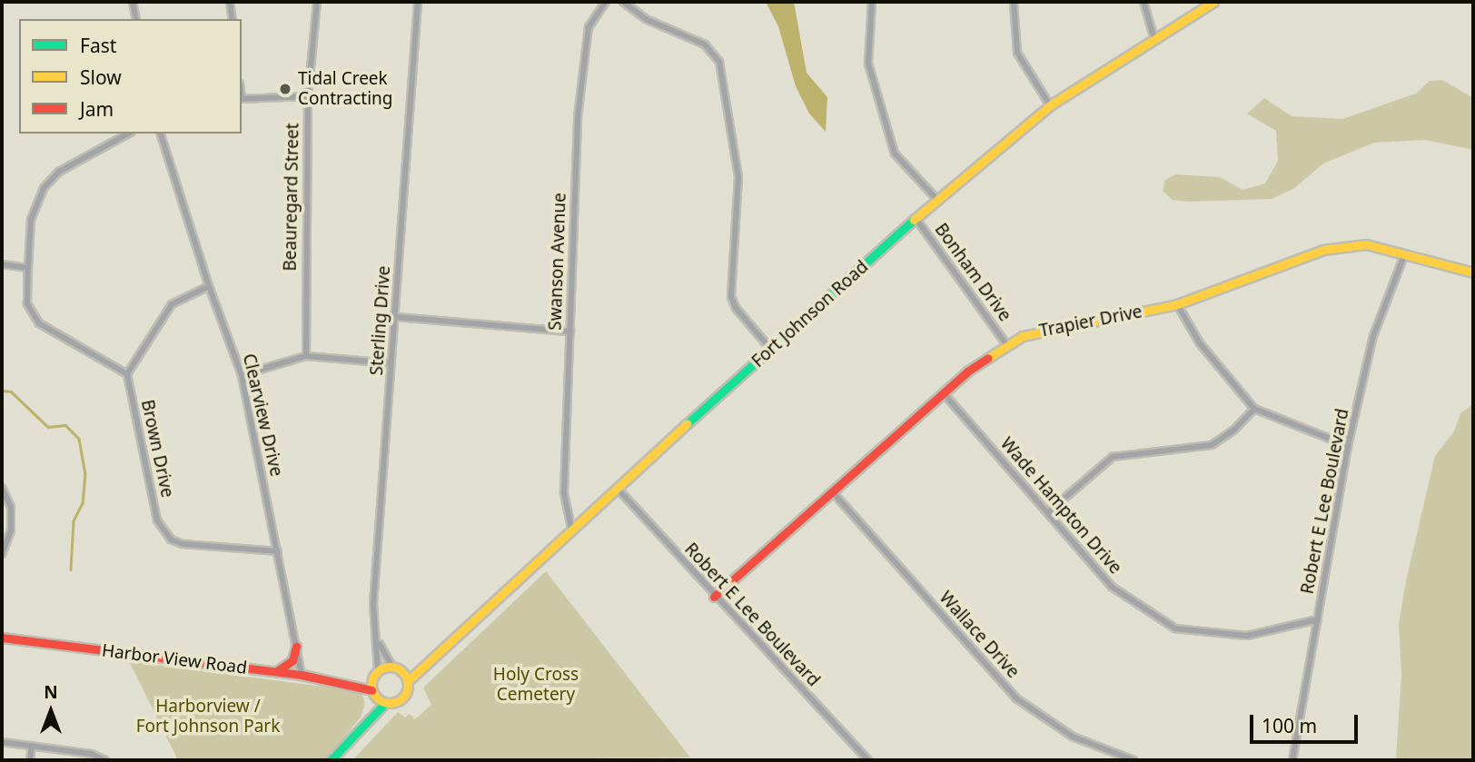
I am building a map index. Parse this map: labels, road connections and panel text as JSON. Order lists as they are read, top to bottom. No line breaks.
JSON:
{"streets":{"street":["Beauregard Street","Swanson Avenue","Bonham Drive","Fort Johnson Road","Sterling Drive","Trapier Drive","Clearview Drive","Brown Drive","Robert E Lee Boulevard","Wade Hampton Drive","Wallace Drive","Harbor View Road"]},"crossings":[["Swanson Avenue","Fort Johnson Road"],["Bonham Drive","Fort Johnson Road"],["Bonham Drive","Trapier Drive"],["Fort Johnson Road","Sterling Drive"],["Fort Johnson Road","Robert E Lee Boulevard"],["Fort Johnson Road","Harbor View Road"],["Sterling Drive","Harbor View Road"],["Trapier Drive","Robert E Lee Boulevard"],["Trapier Drive","Wade Hampton Drive"],["Trapier Drive","Wallace Drive"],["Clearview Drive","Brown Drive"],["Clearview Drive","Harbor View Road"],["Robert E Lee Boulevard","Wade Hampton Drive"]],"parks":["Holy Cross Cemetery","Harborview / Fort Johnson Park"],"places":["Tidal Creek Contracting"],"legend":["Fast","Slow","Jam"],"scale_bar":"100 m","north":"top"}
